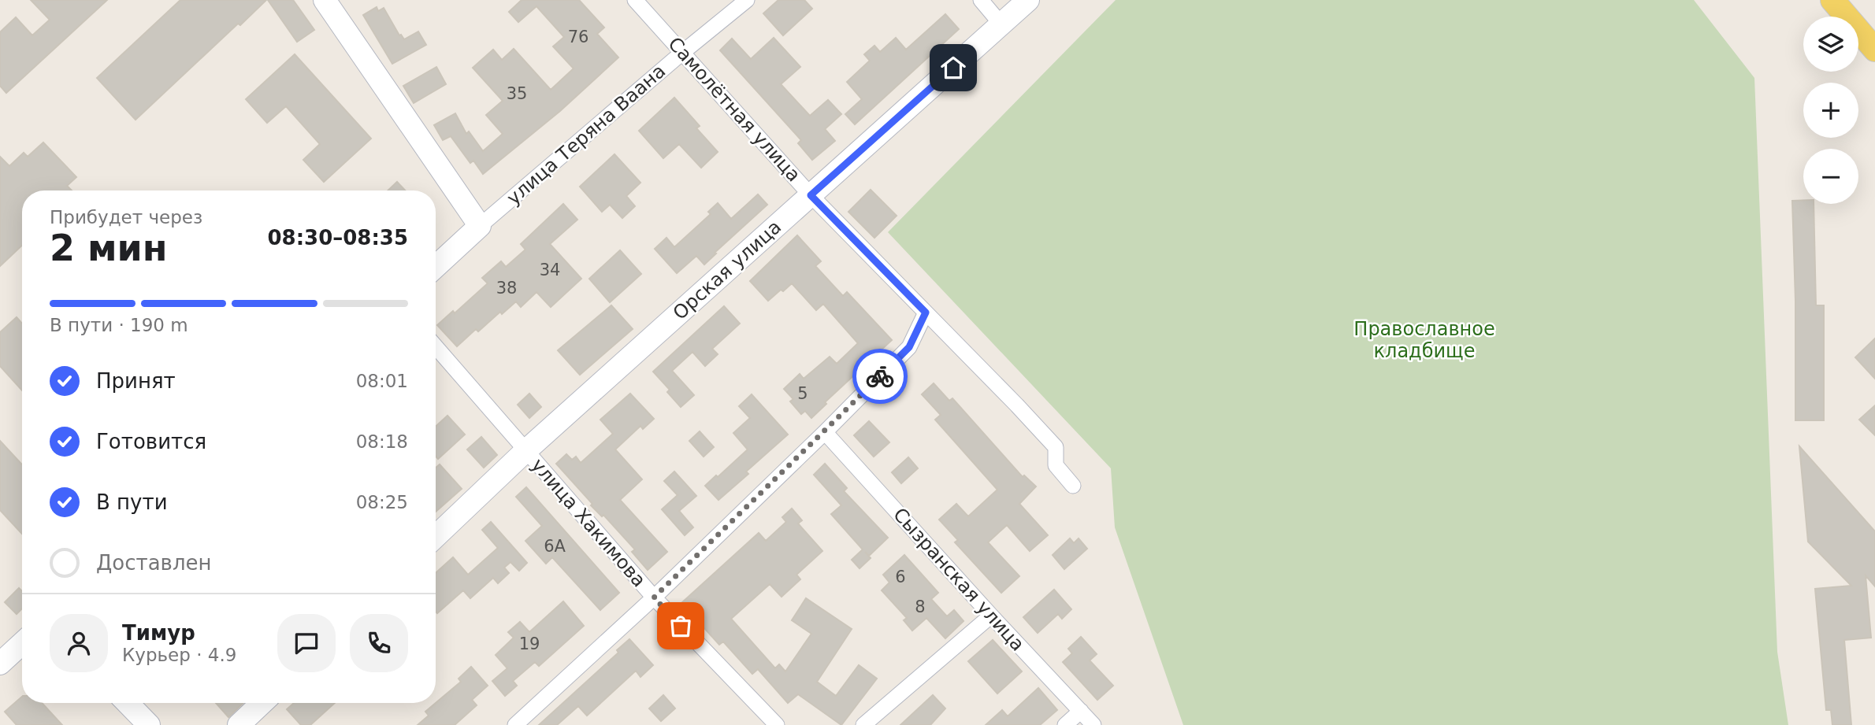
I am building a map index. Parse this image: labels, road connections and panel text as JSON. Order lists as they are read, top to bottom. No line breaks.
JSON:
{"streets":{"main road":["улица Теряна Ваана","Орская улица"],"street":["Самолётная улица","улица Хакимова","Сызранская улица"]},"crossings":[["Самолётная улица","улица Теряна Ваана"],["Самолётная улица","Орская улица"],["Орская улица","улица Хакимова"]],"parks":["Православное кладбище"],"house_numbers":["76","35","34","38","5","6А","6","8","19"],"page":{"map_buttons":["+","−"],"heading":["2 мин","Прибудет через","08:30–08:35"],"panel":["Тимур","Курьер · 4.9"],"bar":"В пути · 190 m","list":[["Принят","08:01"],["Готовится","08:18"],["В пути","08:25"],"Доставлен"]}}
